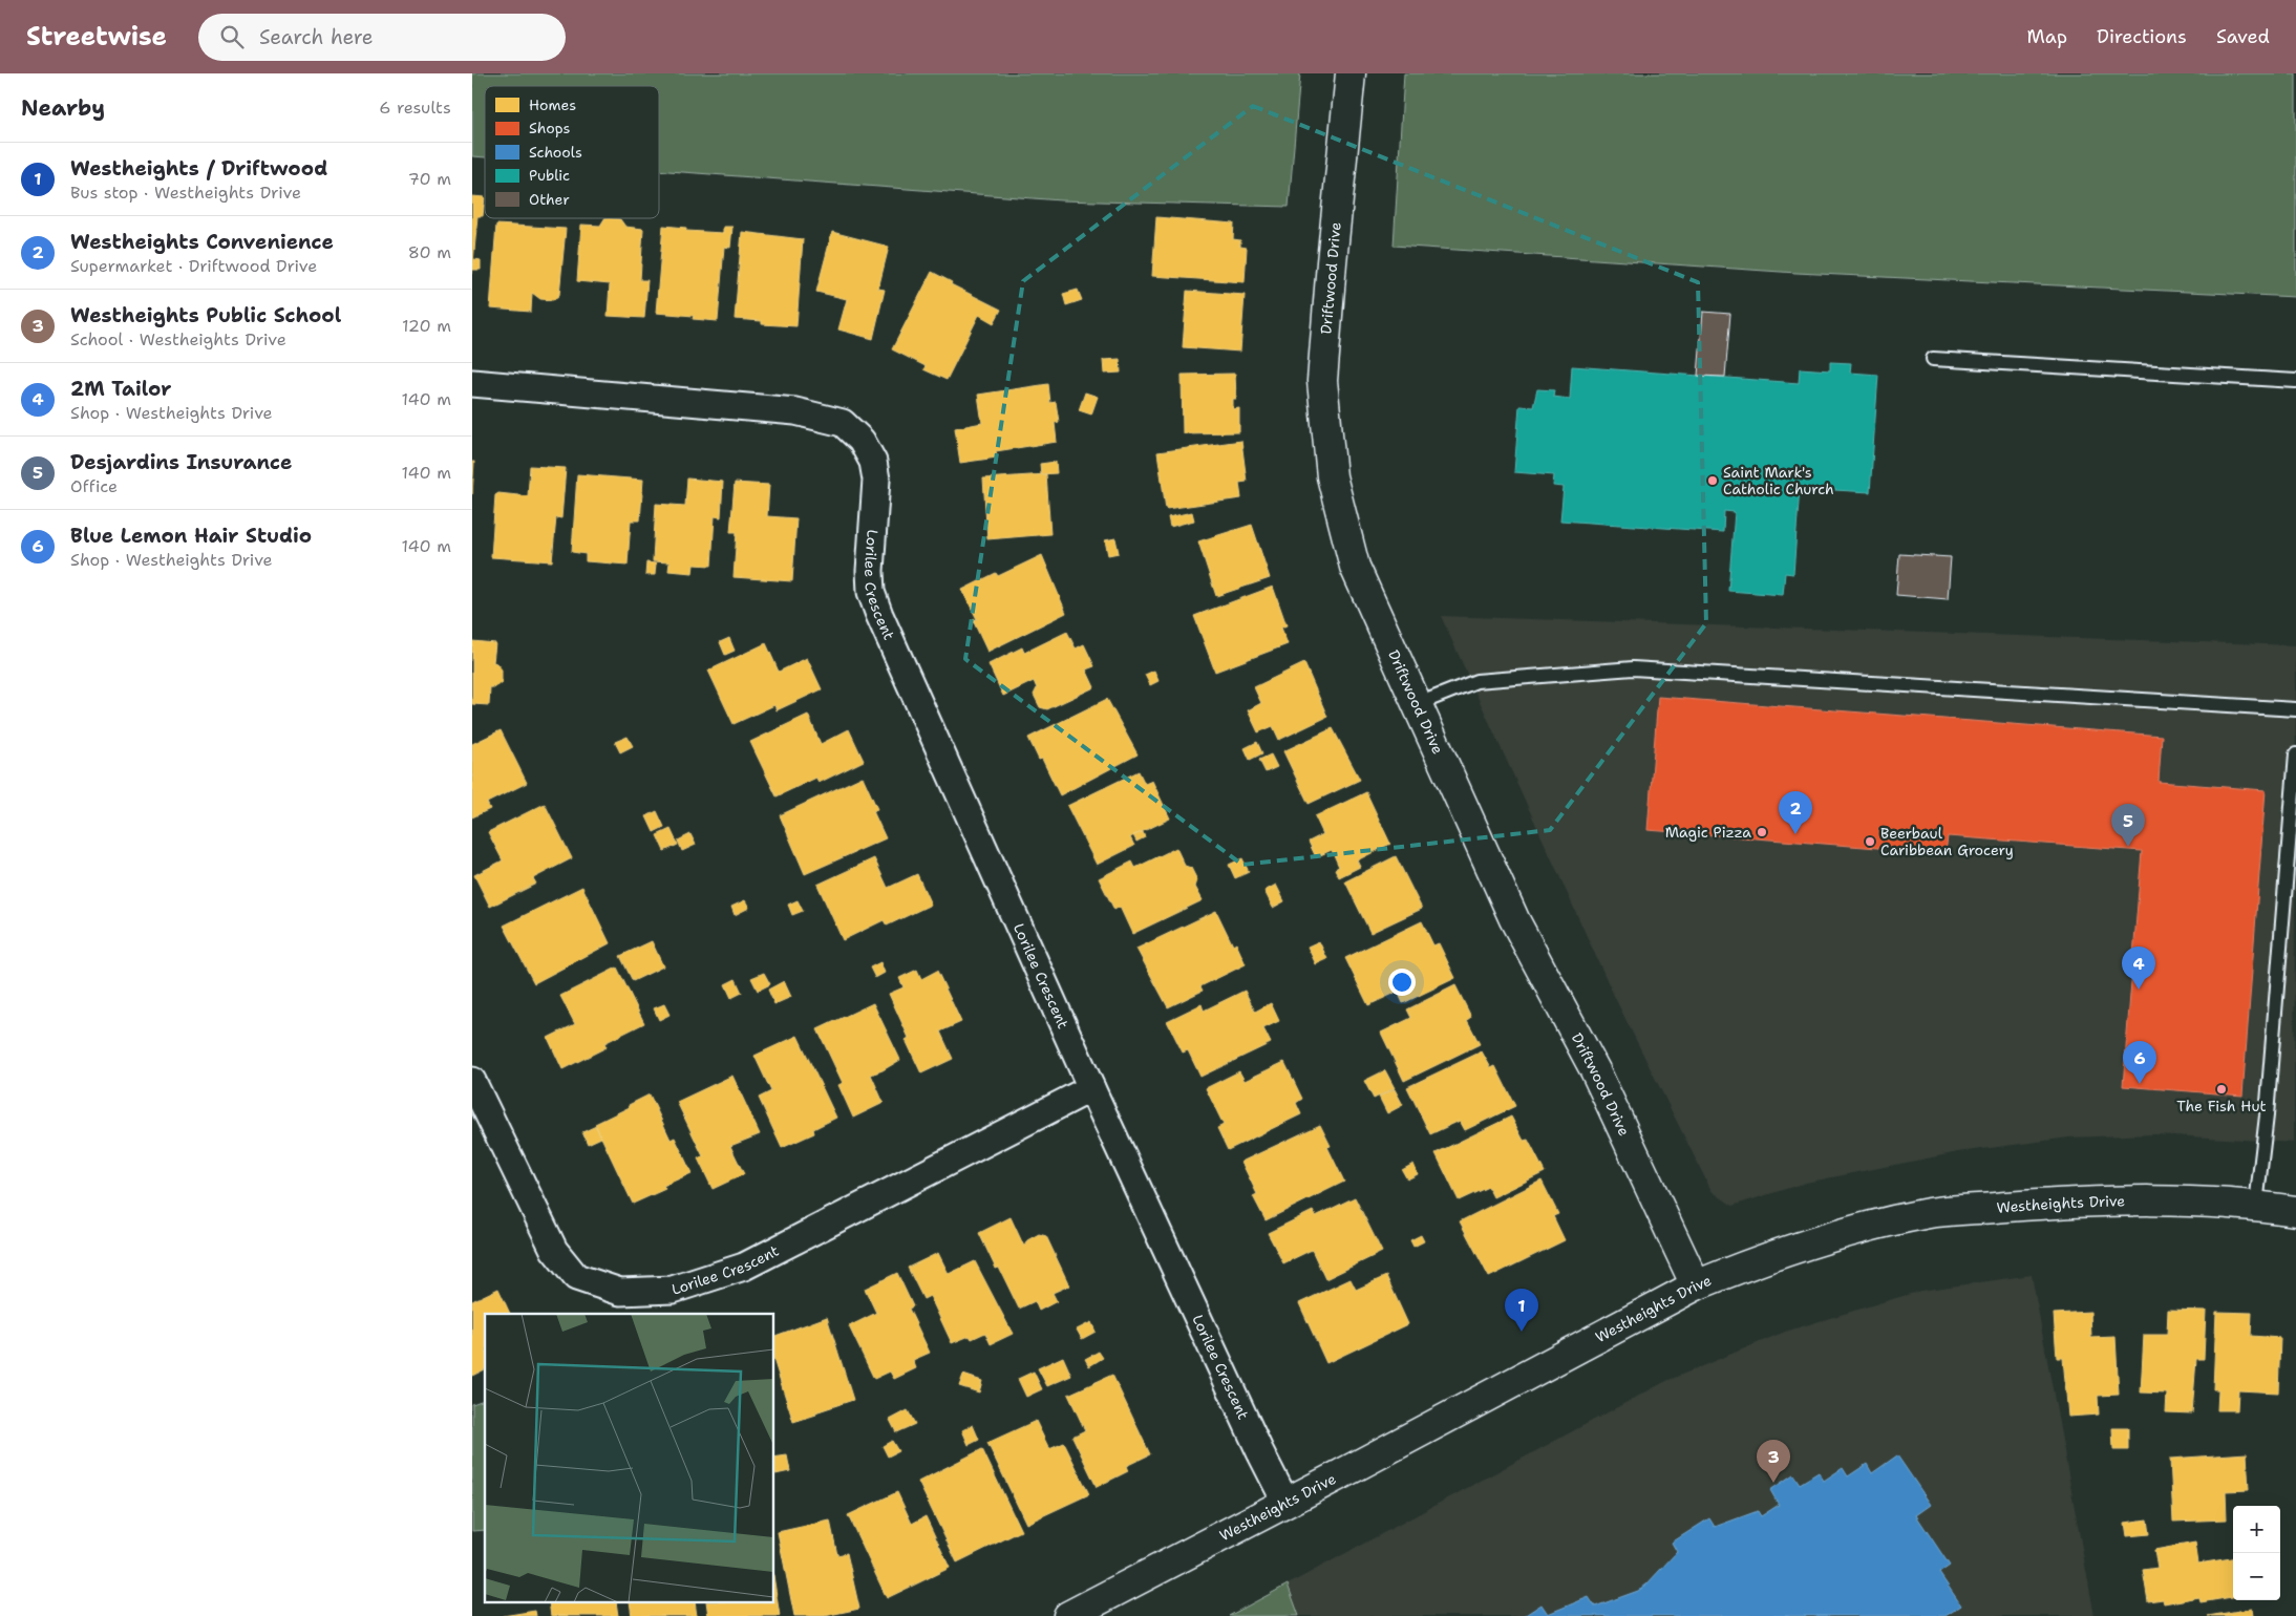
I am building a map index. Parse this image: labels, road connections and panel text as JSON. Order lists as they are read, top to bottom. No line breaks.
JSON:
{"streets":{"street":["Driftwood Drive","Lorilee Crescent","Westheights Drive"]},"crossings":[["Driftwood Drive","Westheights Drive"],["Lorilee Crescent","Westheights Drive"]],"places":["Saint Mark's Catholic Church","Magic Pizza","Beerbaul Caribbean Grocery","The Fish Hut"],"legend":["Homes","Shops","Schools","Public","Other"],"page":{"header":"Streetwise","search":"Search here","nav":["Map","Directions","Saved"],"heading":["Nearby","6 results"],"list":[{"mark":"1","name":"Westheights / Driftwood","note":"Bus stop · Westheights Drive","value":"70 m"},{"mark":"2","name":"Westheights Convenience","note":"Supermarket · Driftwood Drive","value":"80 m"},{"mark":"3","name":"Westheights Public School","note":"School · Westheights Drive","value":"120 m"},{"mark":"4","name":"2M Tailor","note":"Shop · Westheights Drive","value":"140 m"},{"mark":"5","name":"Desjardins Insurance","note":"Office","value":"140 m"},{"mark":"6","name":"Blue Lemon Hair Studio","note":"Shop · Westheights Drive","value":"140 m"}],"pins":["2","5","4","6","1","3"],"map_buttons":["+","−"]}}
